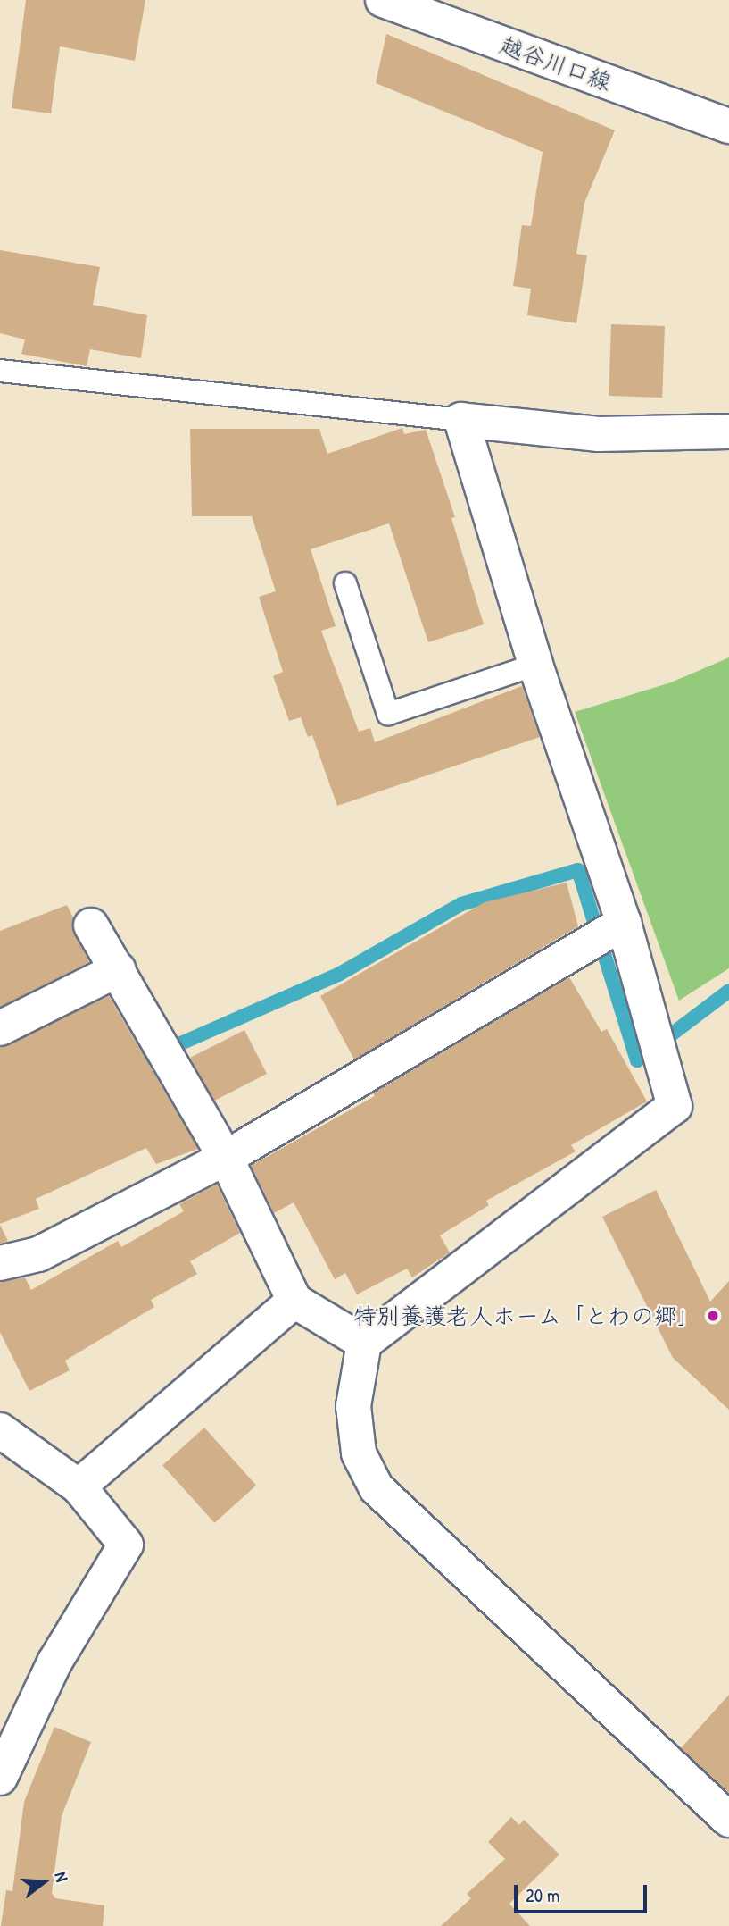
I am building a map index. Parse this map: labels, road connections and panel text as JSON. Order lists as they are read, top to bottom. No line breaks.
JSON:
{"streets":{"street":["越谷川口線"]},"places":["特別養護老人ホーム「とわの郷」"],"scale_bar":"20 m","north":"right"}
